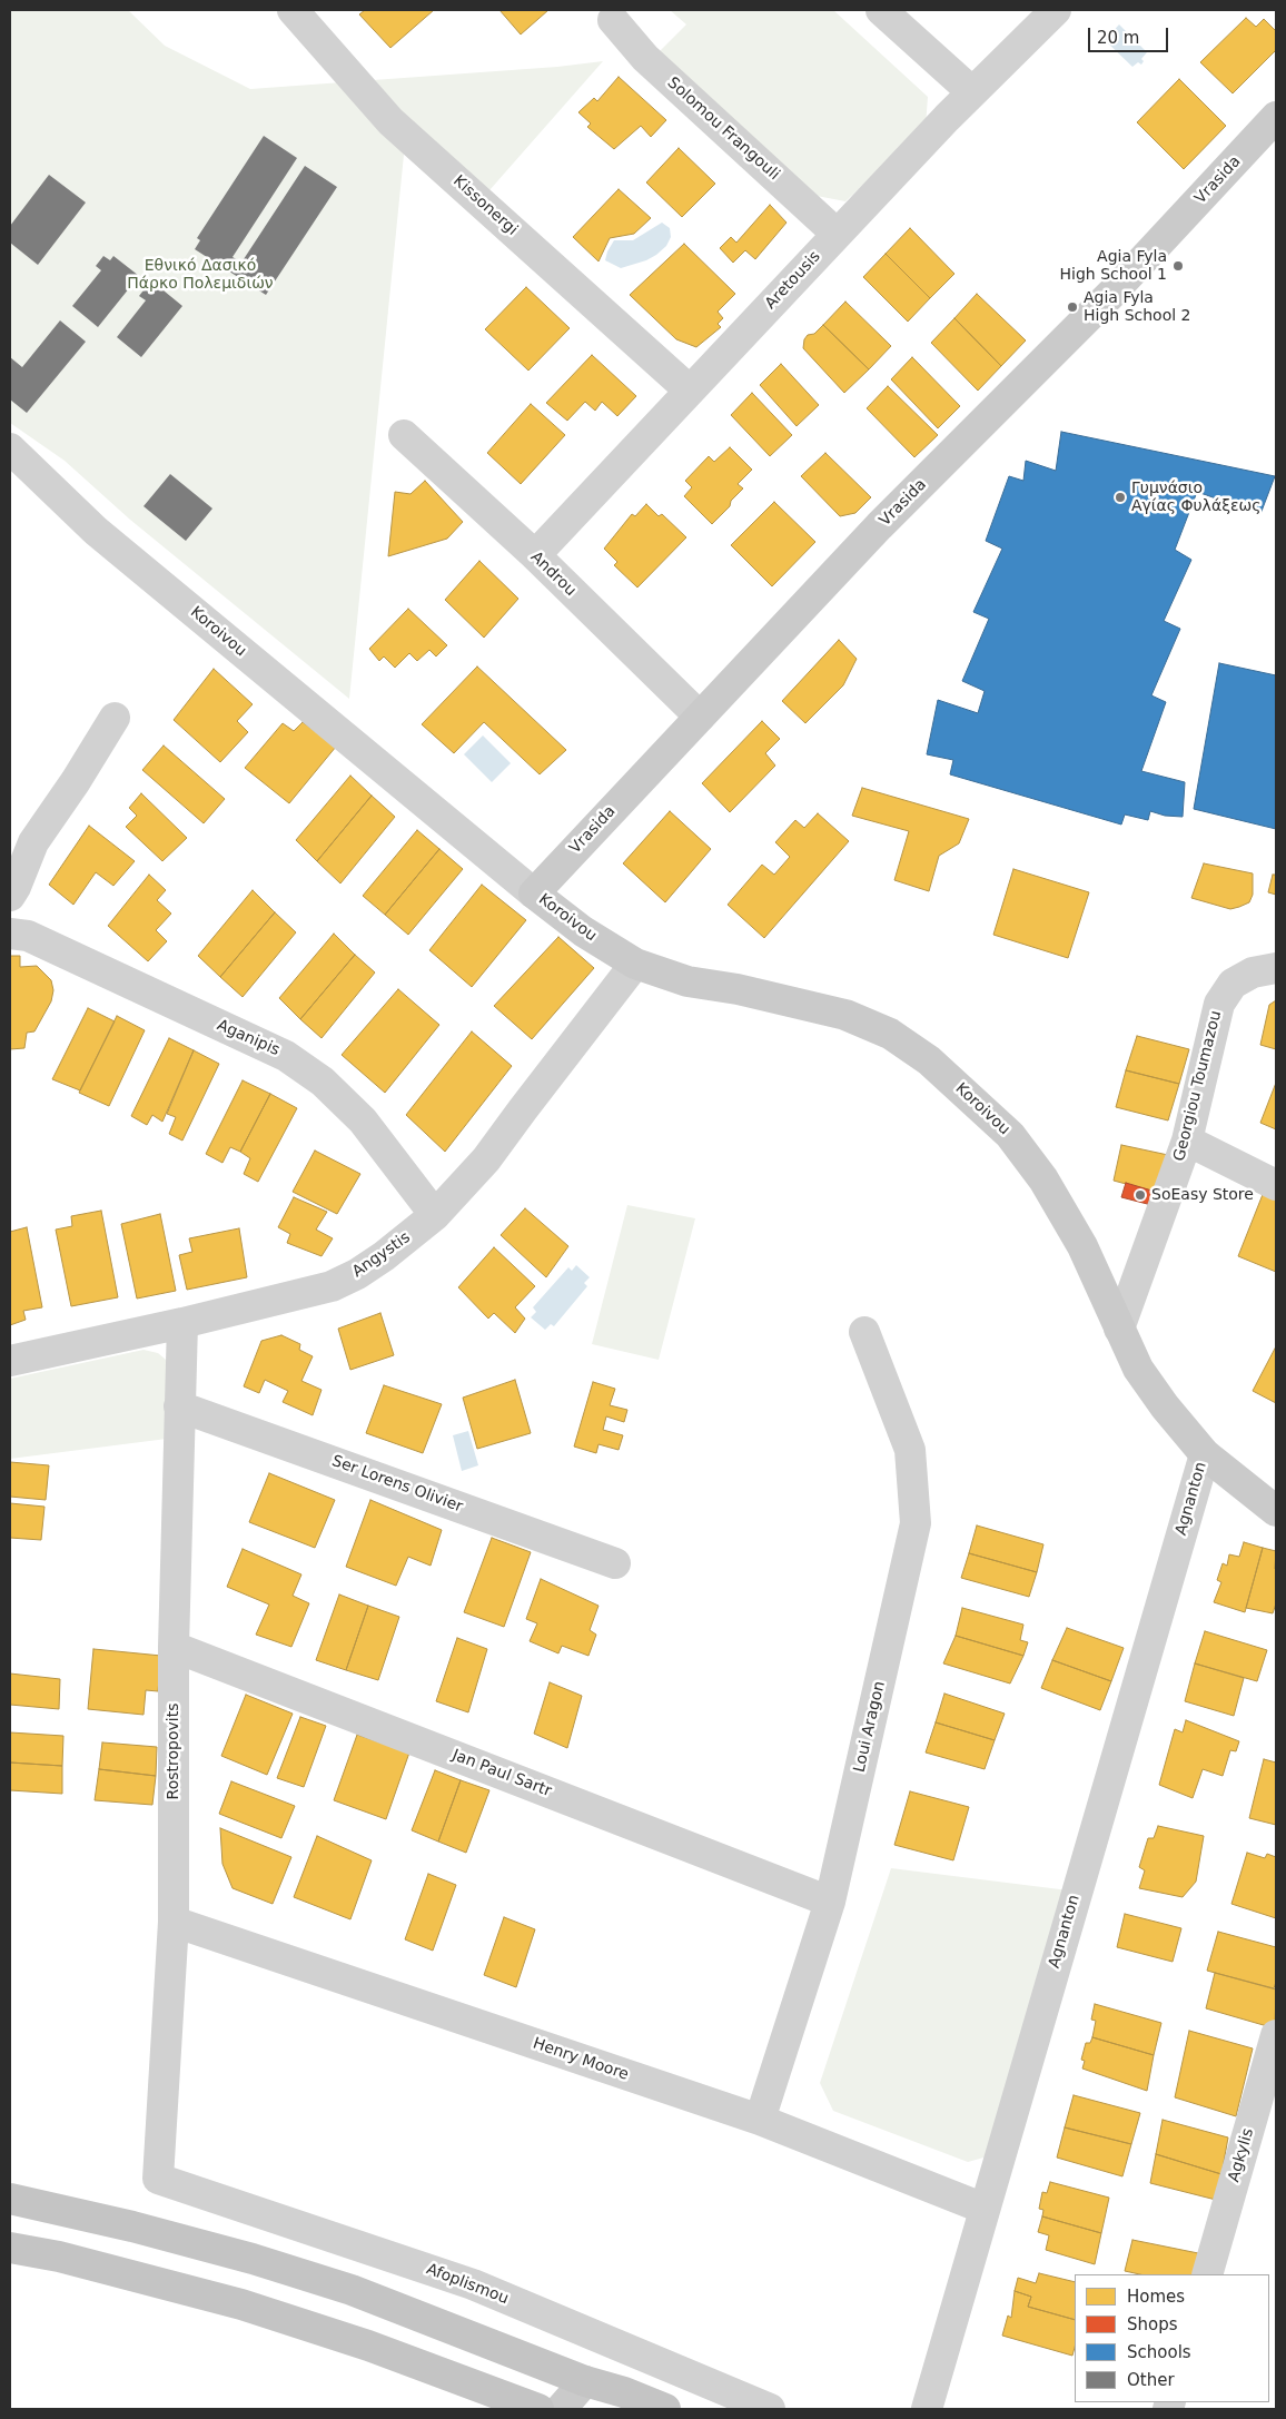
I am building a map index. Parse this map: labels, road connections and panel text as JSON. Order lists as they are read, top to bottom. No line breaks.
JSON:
{"streets":{"street":["Solomou Frangouli","Vrasida","Kissonergi","Aretousis","Androu","Koroivou","Aganipis","Georgiou Toumazou","Angystis","Ser Lorens Olivier","Agnanton","Loui Aragon","Rostropovits","Jan Paul Sartr","Henry Moore","Agkylis","Afoplismou"]},"crossings":[["Solomou Frangouli","Aretousis"],["Vrasida","Androu"],["Vrasida","Koroivou"],["Kissonergi","Aretousis"],["Aretousis","Androu"],["Koroivou","Georgiou Toumazou"],["Koroivou","Angystis"],["Koroivou","Agnanton"],["Aganipis","Angystis"],["Angystis","Rostropovits"],["Ser Lorens Olivier","Rostropovits"],["Agnanton","Henry Moore"],["Loui Aragon","Jan Paul Sartr"],["Loui Aragon","Henry Moore"],["Rostropovits","Jan Paul Sartr"],["Rostropovits","Henry Moore"],["Rostropovits","Afoplismou"]],"parks":["Εθνικό Δασικό Πάρκο Πολεμιδιών"],"places":["Agia Fyla High School 1","Agia Fyla High School 2","Γυμνάσιο Αγίας Φυλάξεως","SoEasy Store"],"legend":["Homes","Shops","Schools","Other"],"scale_bar":"20 m"}
